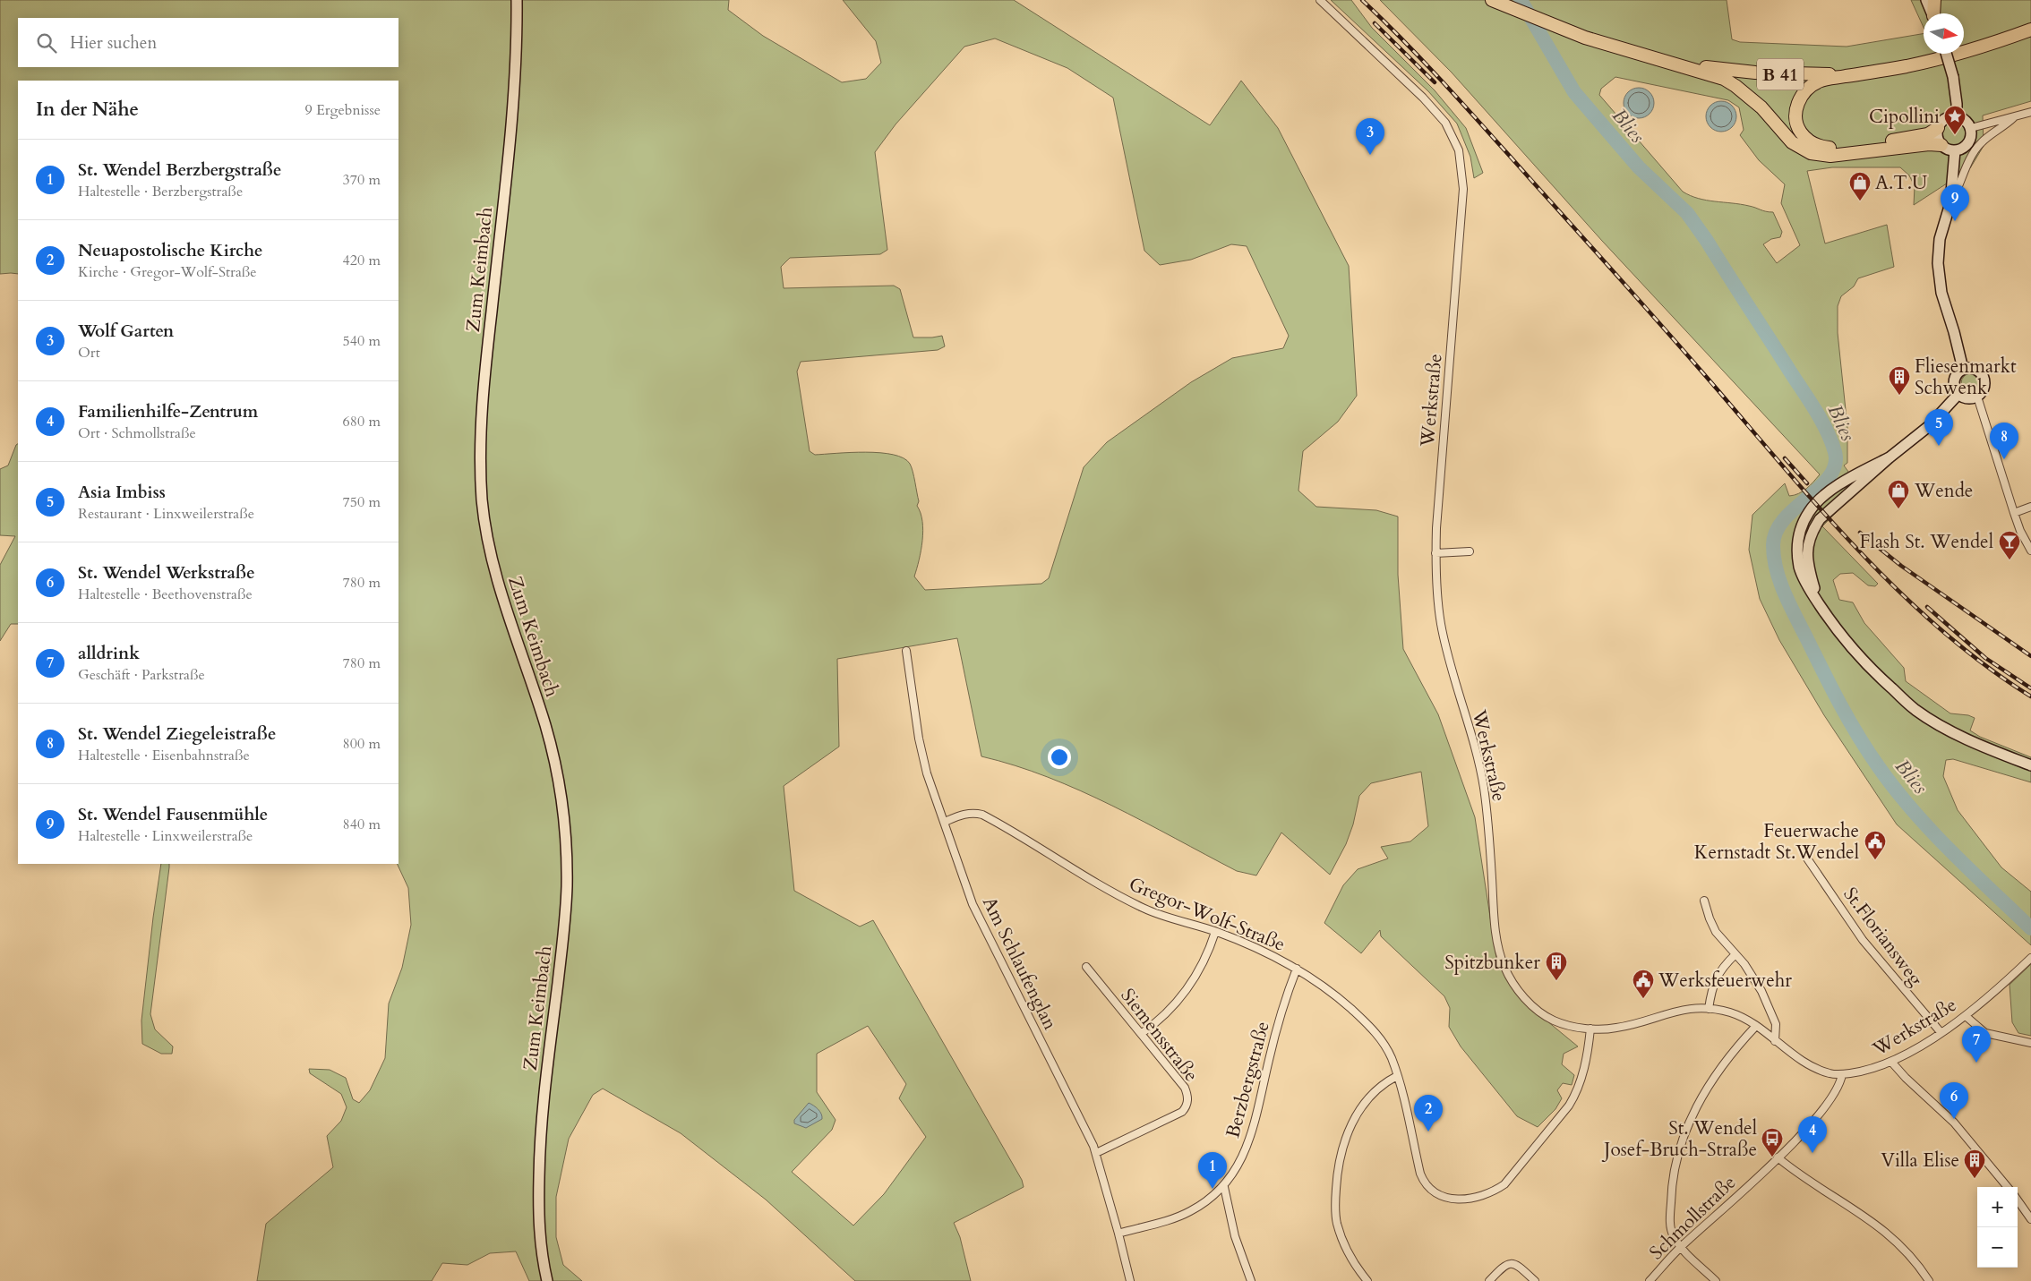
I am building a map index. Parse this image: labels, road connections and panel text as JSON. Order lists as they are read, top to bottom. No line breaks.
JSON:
{"streets":{"highway":["B 41"],"street":["Zum Keimbach","Werkstraße","Gregor-Wolf-Straße","St.Floriansweg","Am Schlaufenglan","Siemensstraße","Berzbergstraße","Schmollstraße"]},"crossings":[["Werkstraße","Gregor-Wolf-Straße"],["Werkstraße","St.Floriansweg"],["Werkstraße","Schmollstraße"],["Gregor-Wolf-Straße","Am Schlaufenglan"],["Gregor-Wolf-Straße","Berzbergstraße"],["Am Schlaufenglan","Siemensstraße"],["Am Schlaufenglan","Berzbergstraße"]],"water":["Blies"],"places":{"place":["Cipollini"],"shop":["A.T.U","Wende"],"building":["Fliesenmarkt Schwenk","Spitzbunker","Villa Elise"],"bar":["Flash St. Wendel"],"public building":["Feuerwache Kernstadt St.Wendel","Werksfeuerwehr"],"bus stop":["St. Wendel Josef-Bruch-Straße"]},"north":"right","page":{"search":"Hier suchen","heading":["In der Nähe","9 Ergebnisse"],"pins":["3","9","5","8","7","6","2","4","1"],"list":[{"mark":"1","name":"St. Wendel Berzbergstraße","note":"Haltestelle · Berzbergstraße","value":"370 m"},{"mark":"2","name":"Neuapostolische Kirche","note":"Kirche · Gregor-Wolf-Straße","value":"420 m"},{"mark":"3","name":"Wolf Garten","note":"Ort","value":"540 m"},{"mark":"4","name":"Familienhilfe-Zentrum","note":"Ort · Schmollstraße","value":"680 m"},{"mark":"5","name":"Asia Imbiss","note":"Restaurant · Linxweilerstraße","value":"750 m"},{"mark":"6","name":"St. Wendel Werkstraße","note":"Haltestelle · Beethovenstraße","value":"780 m"},{"mark":"7","name":"alldrink","note":"Geschäft · Parkstraße","value":"780 m"},{"mark":"8","name":"St. Wendel Ziegeleistraße","note":"Haltestelle · Eisenbahnstraße","value":"800 m"},{"mark":"9","name":"St. Wendel Fausenmühle","note":"Haltestelle · Linxweilerstraße","value":"840 m"}],"map_buttons":["+","−"]}}
